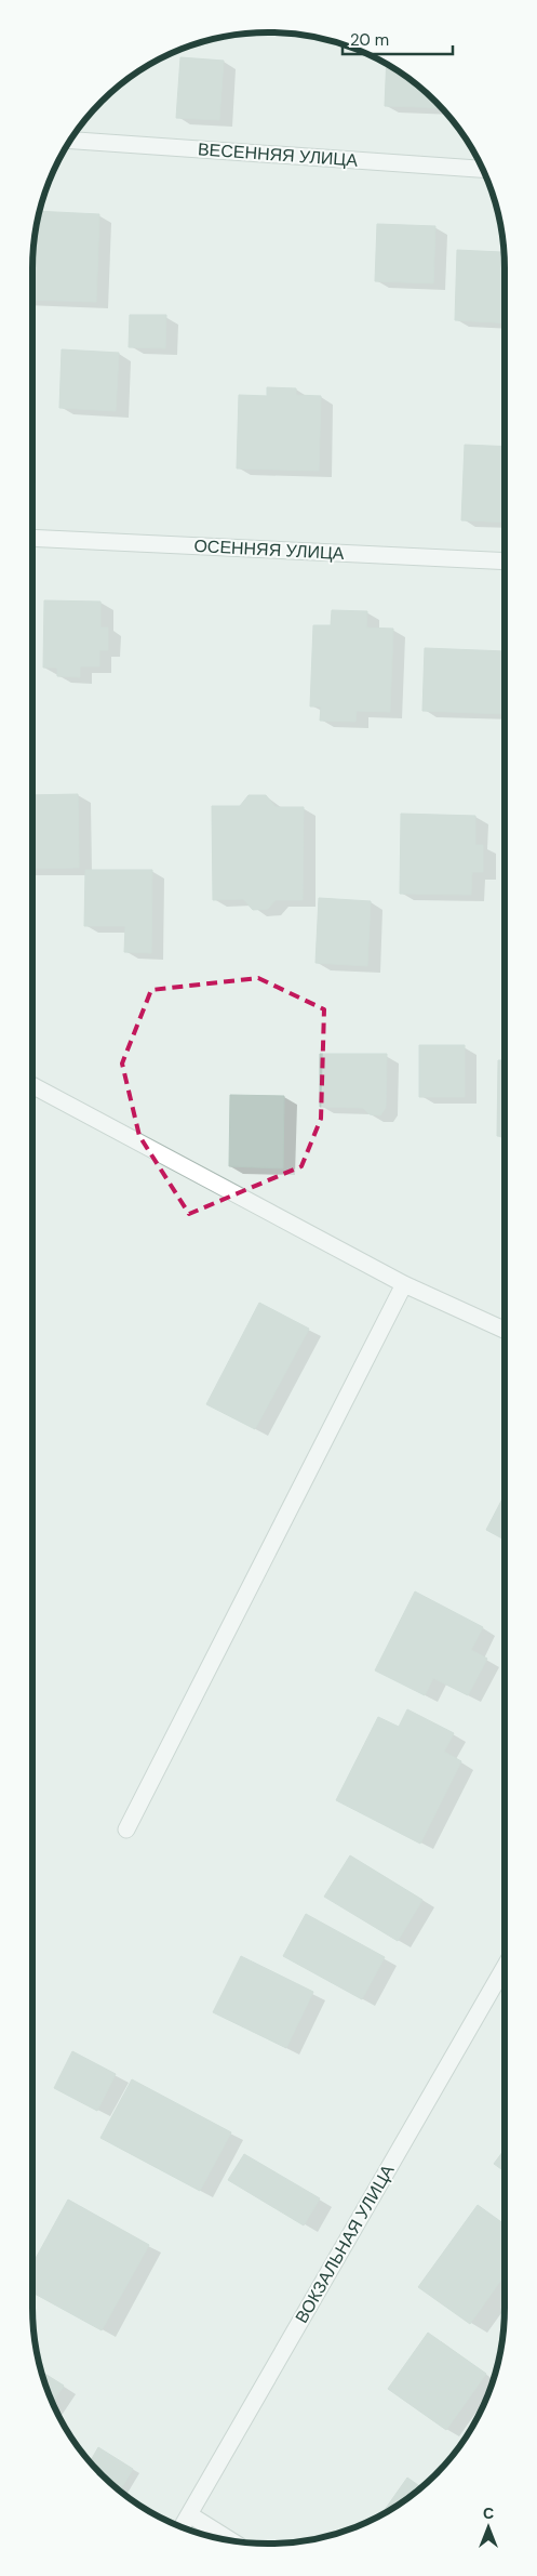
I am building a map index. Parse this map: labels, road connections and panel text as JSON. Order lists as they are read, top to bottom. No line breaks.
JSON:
{"streets":{"street":["ВЕСЕННЯЯ УЛИЦА","ОСЕННЯЯ УЛИЦА","ВОКЗАЛЬНАЯ УЛИЦА"]},"scale_bar":"20 m","north":"top"}
